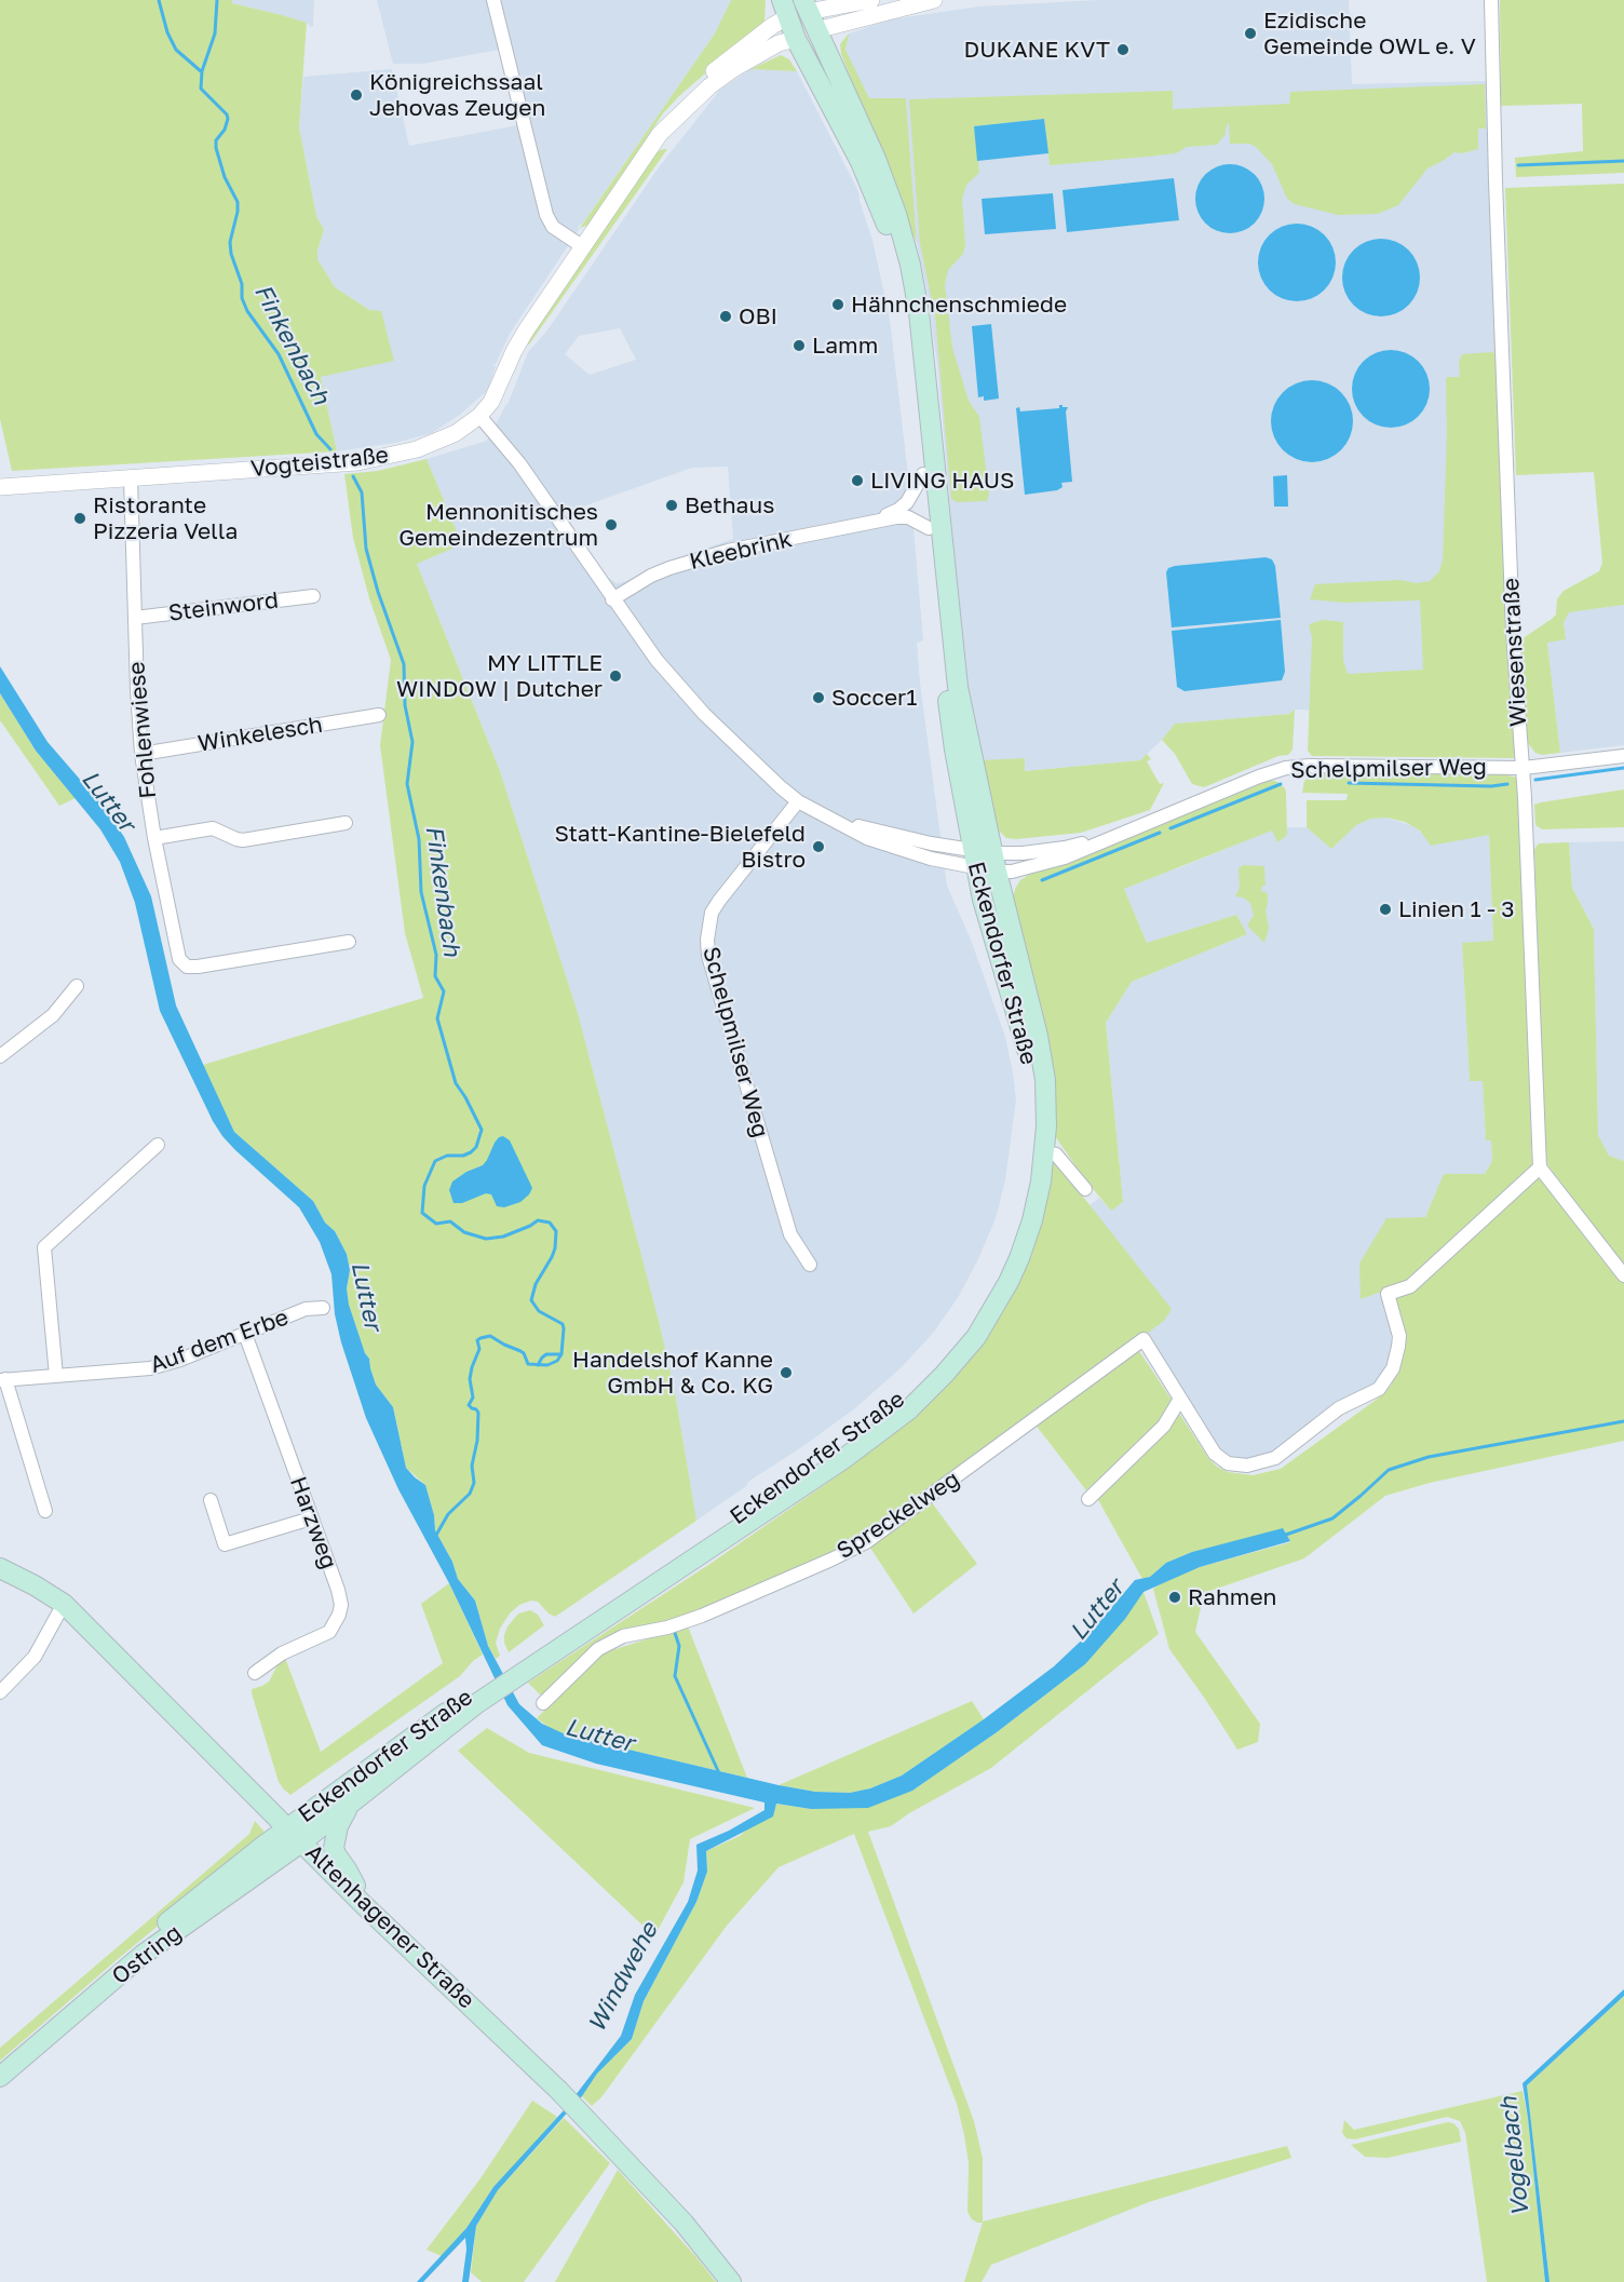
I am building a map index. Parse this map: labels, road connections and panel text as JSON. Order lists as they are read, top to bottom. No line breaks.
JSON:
{"streets":{"main road":["Eckendorfer Straße","Altenhagener Straße","Ostring"],"street":["Vogteistraße","Kleebrink","Steinword","Wiesenstraße","Fohlenwiese","Winkelesch","Schelpmilser Weg","Auf dem Erbe","Spreckelweg","Harzweg"]},"crossings":[["Vogteistraße","Fohlenwiese"],["Vogteistraße","Schelpmilser Weg"],["Vogteistraße","Eckendorfer Straße"],["Kleebrink","Schelpmilser Weg"],["Kleebrink","Eckendorfer Straße"],["Steinword","Fohlenwiese"],["Wiesenstraße","Schelpmilser Weg"],["Fohlenwiese","Winkelesch"],["Schelpmilser Weg","Eckendorfer Straße"],["Eckendorfer Straße","Altenhagener Straße"],["Eckendorfer Straße","Ostring"],["Auf dem Erbe","Harzweg"],["Altenhagener Straße","Ostring"]],"water":["Finkenbach","Lutter","Windwehe","Vogelbach"],"places":["Ezidische Gemeinde OWL e. V","DUKANE KVT","Königreichssaal Jehovas Zeugen","Hähnchenschmiede","OBI","Lamm","LIVING HAUS","Bethaus","Ristorante Pizzeria Vella","Mennonitisches Gemeindezentrum","MY LITTLE WINDOW | Dutcher","Soccer1","Statt-Kantine-Bielefeld Bistro","Linien 1 - 3","Handelshof Kanne GmbH & Co. KG","Rahmen"]}
